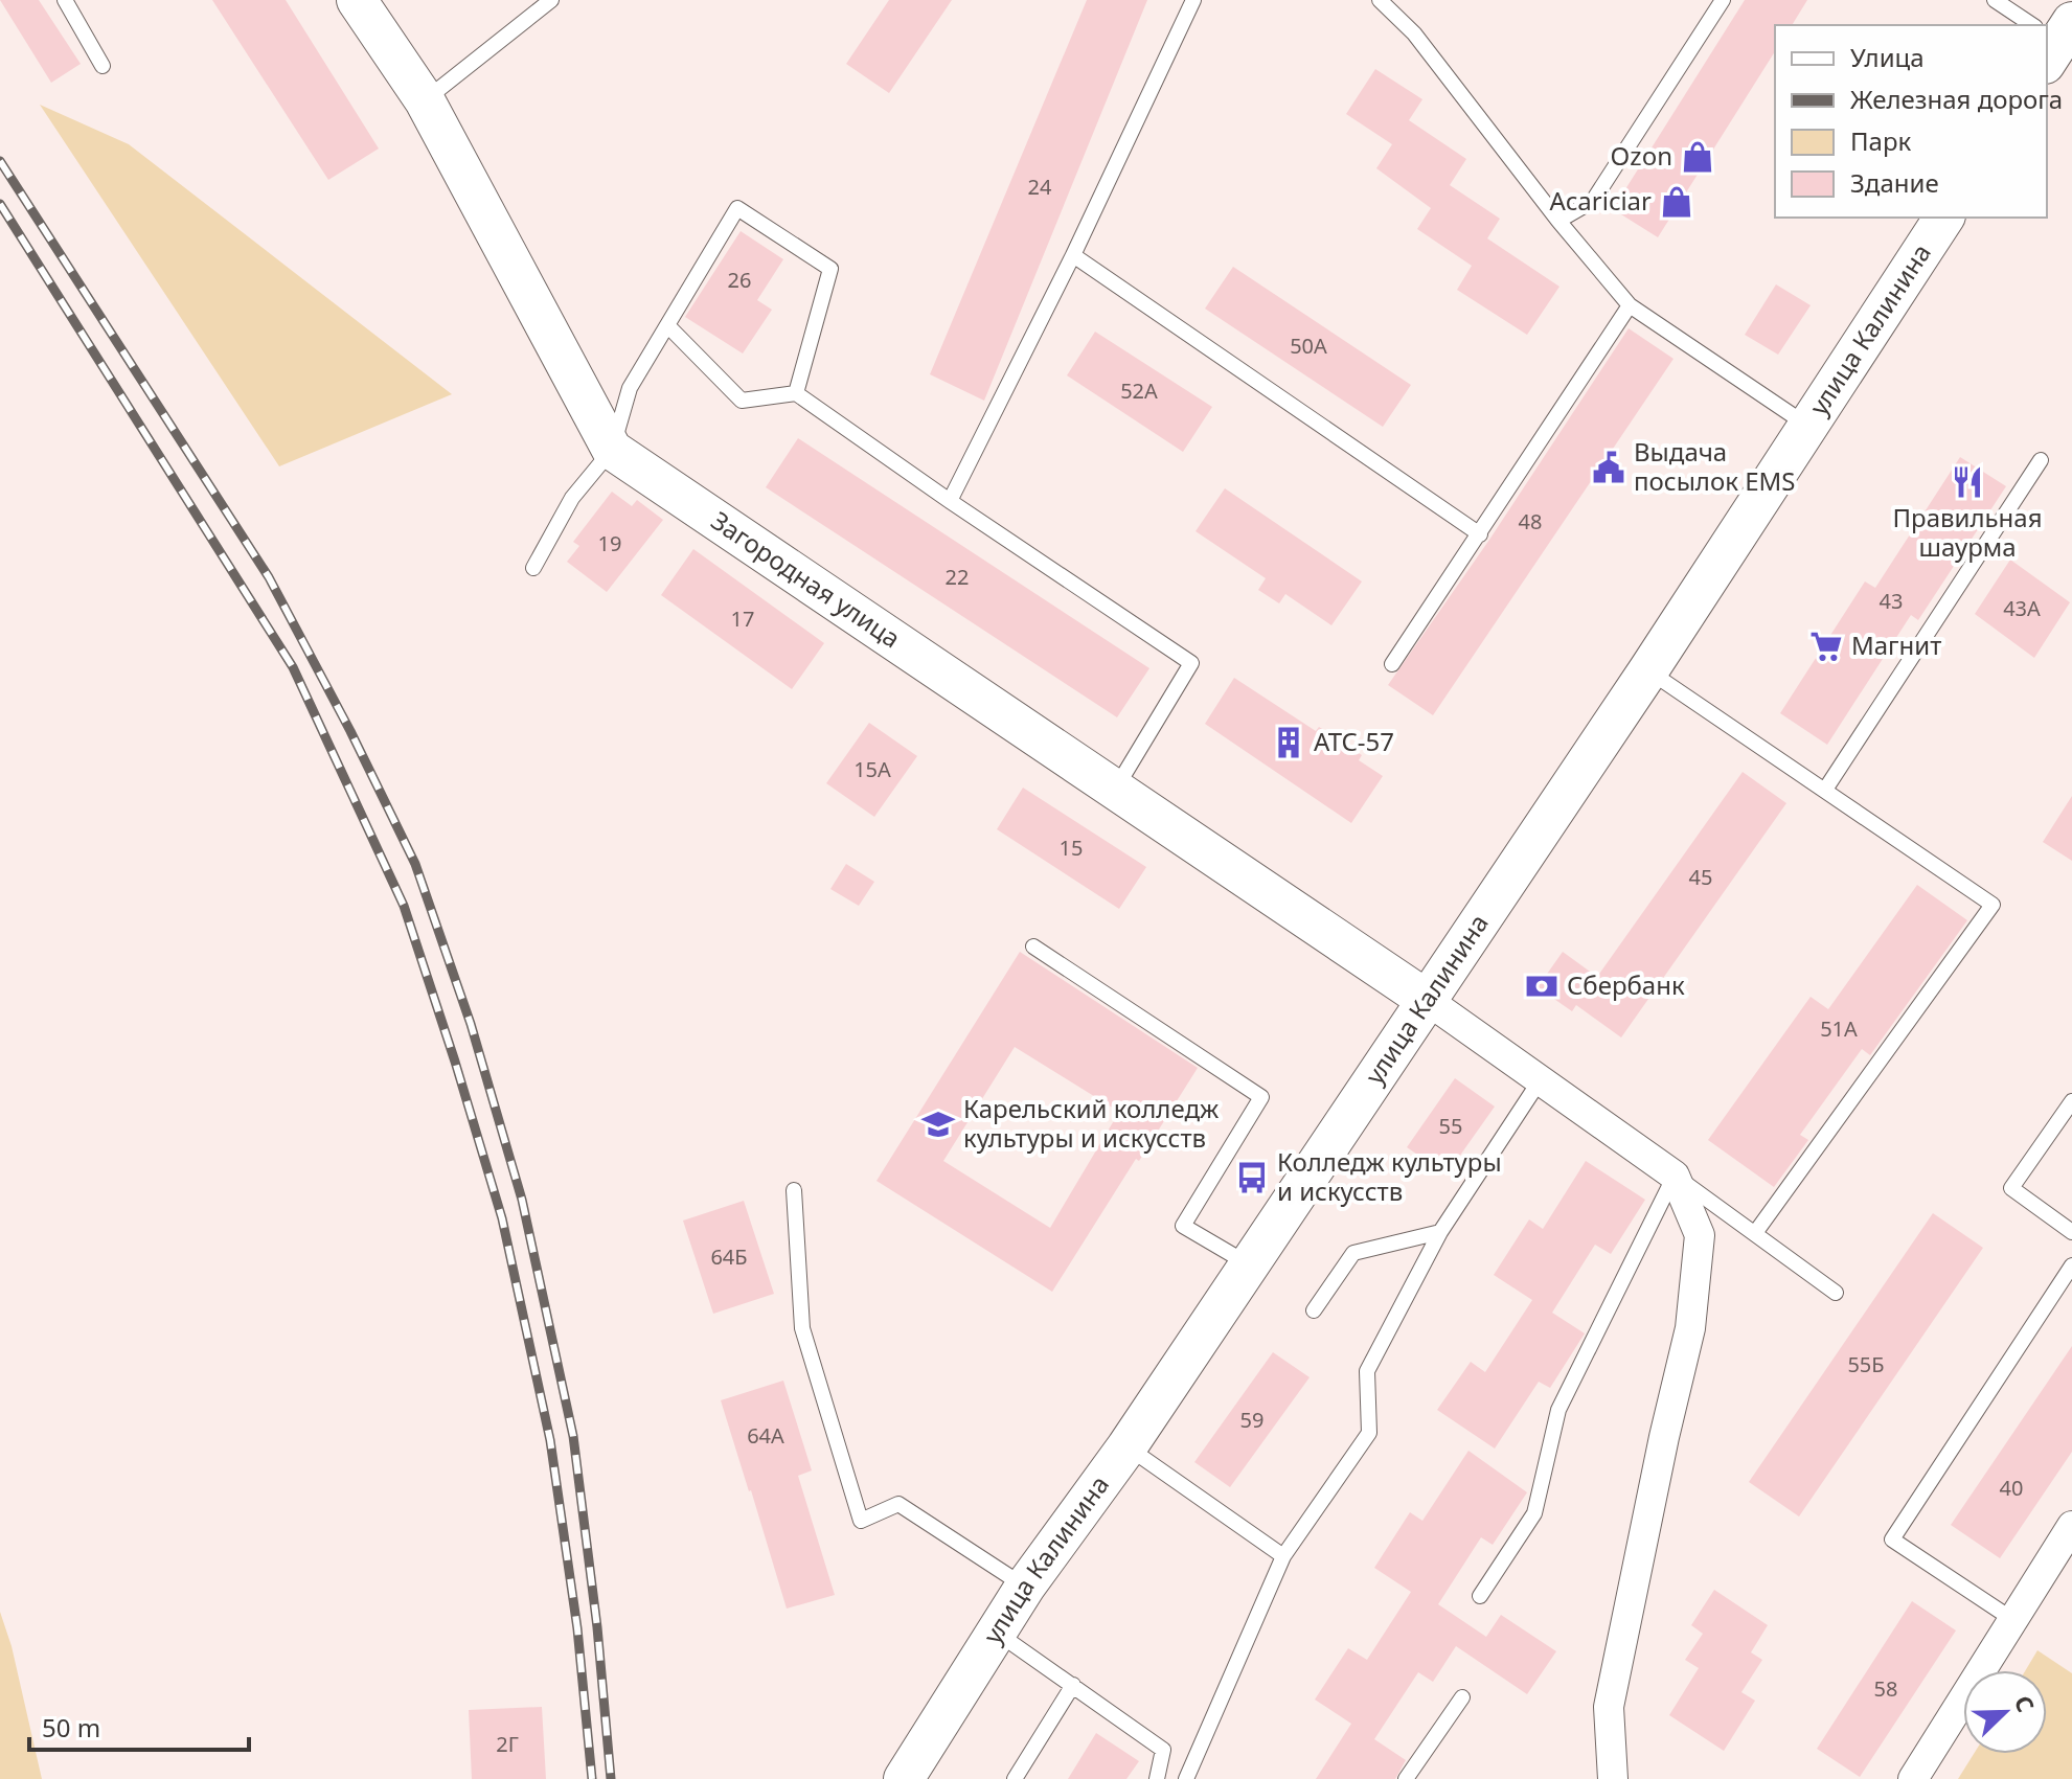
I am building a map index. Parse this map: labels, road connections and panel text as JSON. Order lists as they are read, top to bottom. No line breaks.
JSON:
{"streets":{"main road":["улица Калинина","Загородная улица"]},"crossings":[["улица Калинина","Загородная улица"]],"places":{"shop":["Ozon","Acariciar"],"public building":["Выдача посылок EMS"],"restaurant":["Правильная шаурма"],"supermarket":["Магнит"],"building":["АТС-57"],"bank":["Сбербанк"],"school or university":["Карельский колледж культуры и искусств"],"bus stop":["Колледж культуры и искусств"]},"house_numbers":["24","26","50А","52А","48","19","22","43","43А","17","15А","15","45","51А","55","64Б","55Б","59","64А","40","58","2Г"],"legend":["Улица","Железная дорога","Парк","Здание"],"scale_bar":"50 m","north":"top right"}
